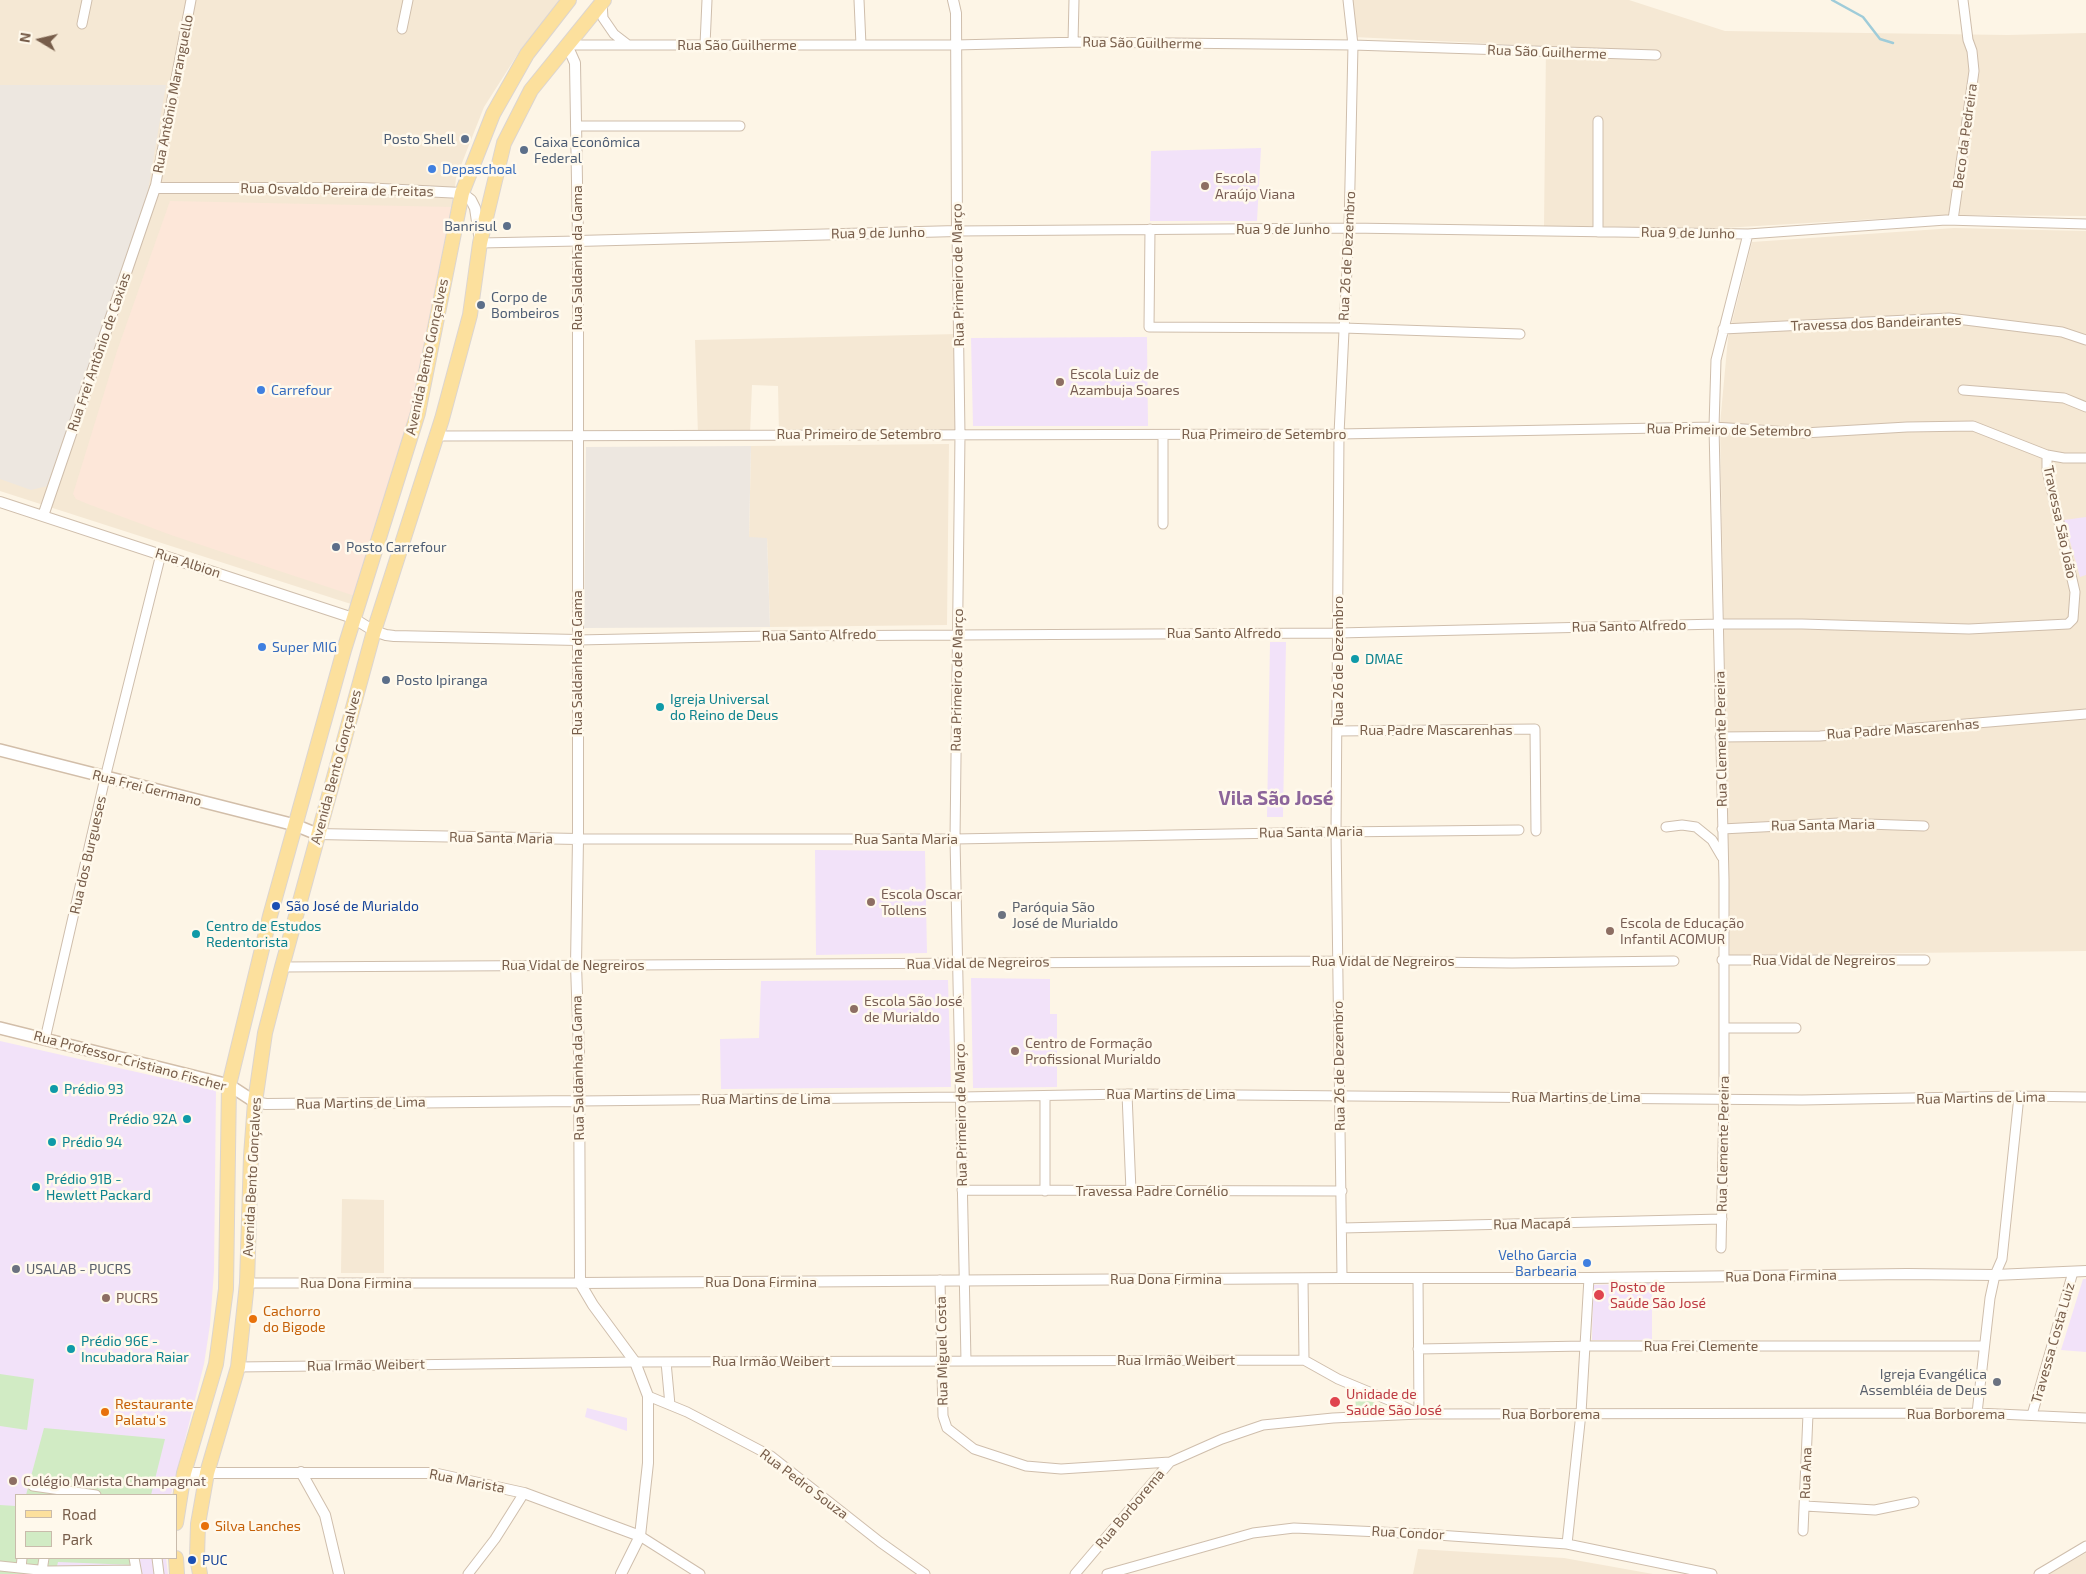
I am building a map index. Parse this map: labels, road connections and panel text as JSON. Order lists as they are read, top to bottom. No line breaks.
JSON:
{"streets":{"main road":["Avenida Bento Gonçalves","Rua Frei Germano","Rua Santa Maria","Rua Professor Cristiano Fischer"],"street":["Rua São Guilherme","Rua Antônio Maranguello","Beco da Pedreira","Rua Osvaldo Pereira de Freitas","Rua 9 de Junho","Rua 26 de Dezembro","Rua Saldanha da Gama","Rua Primeiro de Março","Travessa dos Bandeirantes","Rua Frei Antônio de Caxias","Rua Primeiro de Setembro","Travessa São João","Rua Albion","Rua Santo Alfredo","Rua Padre Mascarenhas","Rua Clemente Pereira","Rua dos Burgueses","Rua Vidal de Negreiros","Rua Martins de Lima","Travessa Padre Cornélio","Rua Macapá","Rua Dona Firmina","Travessa Costa Luiz","Rua Frei Clemente","Rua Miguel Costa","Rua Irmão Weibert","Rua Borborema","Rua Ana","Rua Marista","Rua Pedro Souza","Rua Condor"]},"crossings":[["Rua São Guilherme","Rua 26 de Dezembro"],["Rua São Guilherme","Rua Saldanha da Gama"],["Rua São Guilherme","Rua Primeiro de Março"],["Rua São Guilherme","Avenida Bento Gonçalves"],["Rua Antônio Maranguello","Rua Osvaldo Pereira de Freitas"],["Rua Antônio Maranguello","Rua Frei Antônio de Caxias"],["Beco da Pedreira","Rua 9 de Junho"],["Rua Osvaldo Pereira de Freitas","Rua Frei Antônio de Caxias"],["Rua Osvaldo Pereira de Freitas","Avenida Bento Gonçalves"],["Rua 9 de Junho","Rua 26 de Dezembro"],["Rua 9 de Junho","Rua Saldanha da Gama"],["Rua 9 de Junho","Rua Primeiro de Março"],["Rua 9 de Junho","Avenida Bento Gonçalves"],["Rua 9 de Junho","Rua Clemente Pereira"],["Rua 26 de Dezembro","Rua Primeiro de Setembro"],["Rua 26 de Dezembro","Rua Santo Alfredo"],["Rua 26 de Dezembro","Rua Padre Mascarenhas"],["Rua 26 de Dezembro","Rua Santa Maria"],["Rua 26 de Dezembro","Rua Vidal de Negreiros"],["Rua 26 de Dezembro","Rua Martins de Lima"],["Rua 26 de Dezembro","Travessa Padre Cornélio"],["Rua 26 de Dezembro","Rua Macapá"],["Rua 26 de Dezembro","Rua Dona Firmina"],["Rua Saldanha da Gama","Avenida Bento Gonçalves"],["Rua Saldanha da Gama","Rua Primeiro de Setembro"],["Rua Saldanha da Gama","Rua Santo Alfredo"],["Rua Saldanha da Gama","Rua Santa Maria"],["Rua Saldanha da Gama","Rua Vidal de Negreiros"],["Rua Saldanha da Gama","Rua Martins de Lima"],["Rua Saldanha da Gama","Rua Dona Firmina"],["Rua Primeiro de Março","Rua Primeiro de Setembro"],["Rua Primeiro de Março","Rua Santo Alfredo"],["Rua Primeiro de Março","Rua Santa Maria"],["Rua Primeiro de Março","Rua Vidal de Negreiros"],["Rua Primeiro de Março","Rua Martins de Lima"],["Rua Primeiro de Março","Travessa Padre Cornélio"],["Rua Primeiro de Março","Rua Dona Firmina"],["Rua Primeiro de Março","Rua Irmão Weibert"],["Travessa dos Bandeirantes","Rua Clemente Pereira"],["Rua Frei Antônio de Caxias","Rua Albion"],["Avenida Bento Gonçalves","Rua Primeiro de Setembro"],["Avenida Bento Gonçalves","Rua Albion"],["Avenida Bento Gonçalves","Rua Santo Alfredo"],["Avenida Bento Gonçalves","Rua Frei Germano"],["Avenida Bento Gonçalves","Rua Santa Maria"],["Avenida Bento Gonçalves","Rua Vidal de Negreiros"],["Avenida Bento Gonçalves","Rua Professor Cristiano Fischer"],["Avenida Bento Gonçalves","Rua Martins de Lima"],["Avenida Bento Gonçalves","Rua Dona Firmina"],["Avenida Bento Gonçalves","Rua Irmão Weibert"],["Avenida Bento Gonçalves","Rua Marista"],["Rua Primeiro de Setembro","Travessa São João"],["Rua Primeiro de Setembro","Rua Clemente Pereira"],["Travessa São João","Rua Santo Alfredo"],["Rua Albion","Rua Santo Alfredo"],["Rua Albion","Rua dos Burgueses"],["Rua Santo Alfredo","Rua Clemente Pereira"],["Rua Padre Mascarenhas","Rua Clemente Pereira"],["Rua Clemente Pereira","Rua Santa Maria"],["Rua Clemente Pereira","Rua Vidal de Negreiros"],["Rua Clemente Pereira","Rua Martins de Lima"],["Rua Clemente Pereira","Rua Macapá"],["Rua Frei Germano","Rua Santa Maria"],["Rua Frei Germano","Rua dos Burgueses"],["Rua dos Burgueses","Rua Professor Cristiano Fischer"],["Rua Professor Cristiano Fischer","Rua Martins de Lima"],["Rua Dona Firmina","Travessa Costa Luiz"],["Rua Dona Firmina","Rua Miguel Costa"],["Travessa Costa Luiz","Rua Borborema"],["Rua Miguel Costa","Rua Irmão Weibert"],["Rua Miguel Costa","Rua Borborema"],["Rua Borborema","Rua Ana"]],"districts":["Vila São José"],"places":["Posto Shell","Caixa Econômica Federal","Depaschoal","Escola Araújo Viana","Banrisul","Corpo de Bombeiros","Escola Luiz de Azambuja Soares","Carrefour","Posto Carrefour","Super MIG","DMAE","Posto Ipiranga","Igreja Universal do Reino de Deus","Escola Oscar Tollens","São José de Murialdo","Paróquia São José de Murialdo","Escola de Educação Infantil ACOMUR","Centro de Estudos Redentorista","Escola São José de Murialdo","Centro de Formação Profissional Murialdo","Prédio 93","Prédio 92A","Prédio 94","Prédio 91B - Hewlett Packard","Velho Garcia Barbearia","USALAB - PUCRS","Posto de Saúde São José","PUCRS","Cachorro do Bigode","Prédio 96E - Incubadora Raiar","Igreja Evangélica Assembléia de Deus","Unidade de Saúde São José","Restaurante Palatu's","Colégio Marista Champagnat","Silva Lanches","PUC"],"legend":["Road","Park"],"north":"left"}
